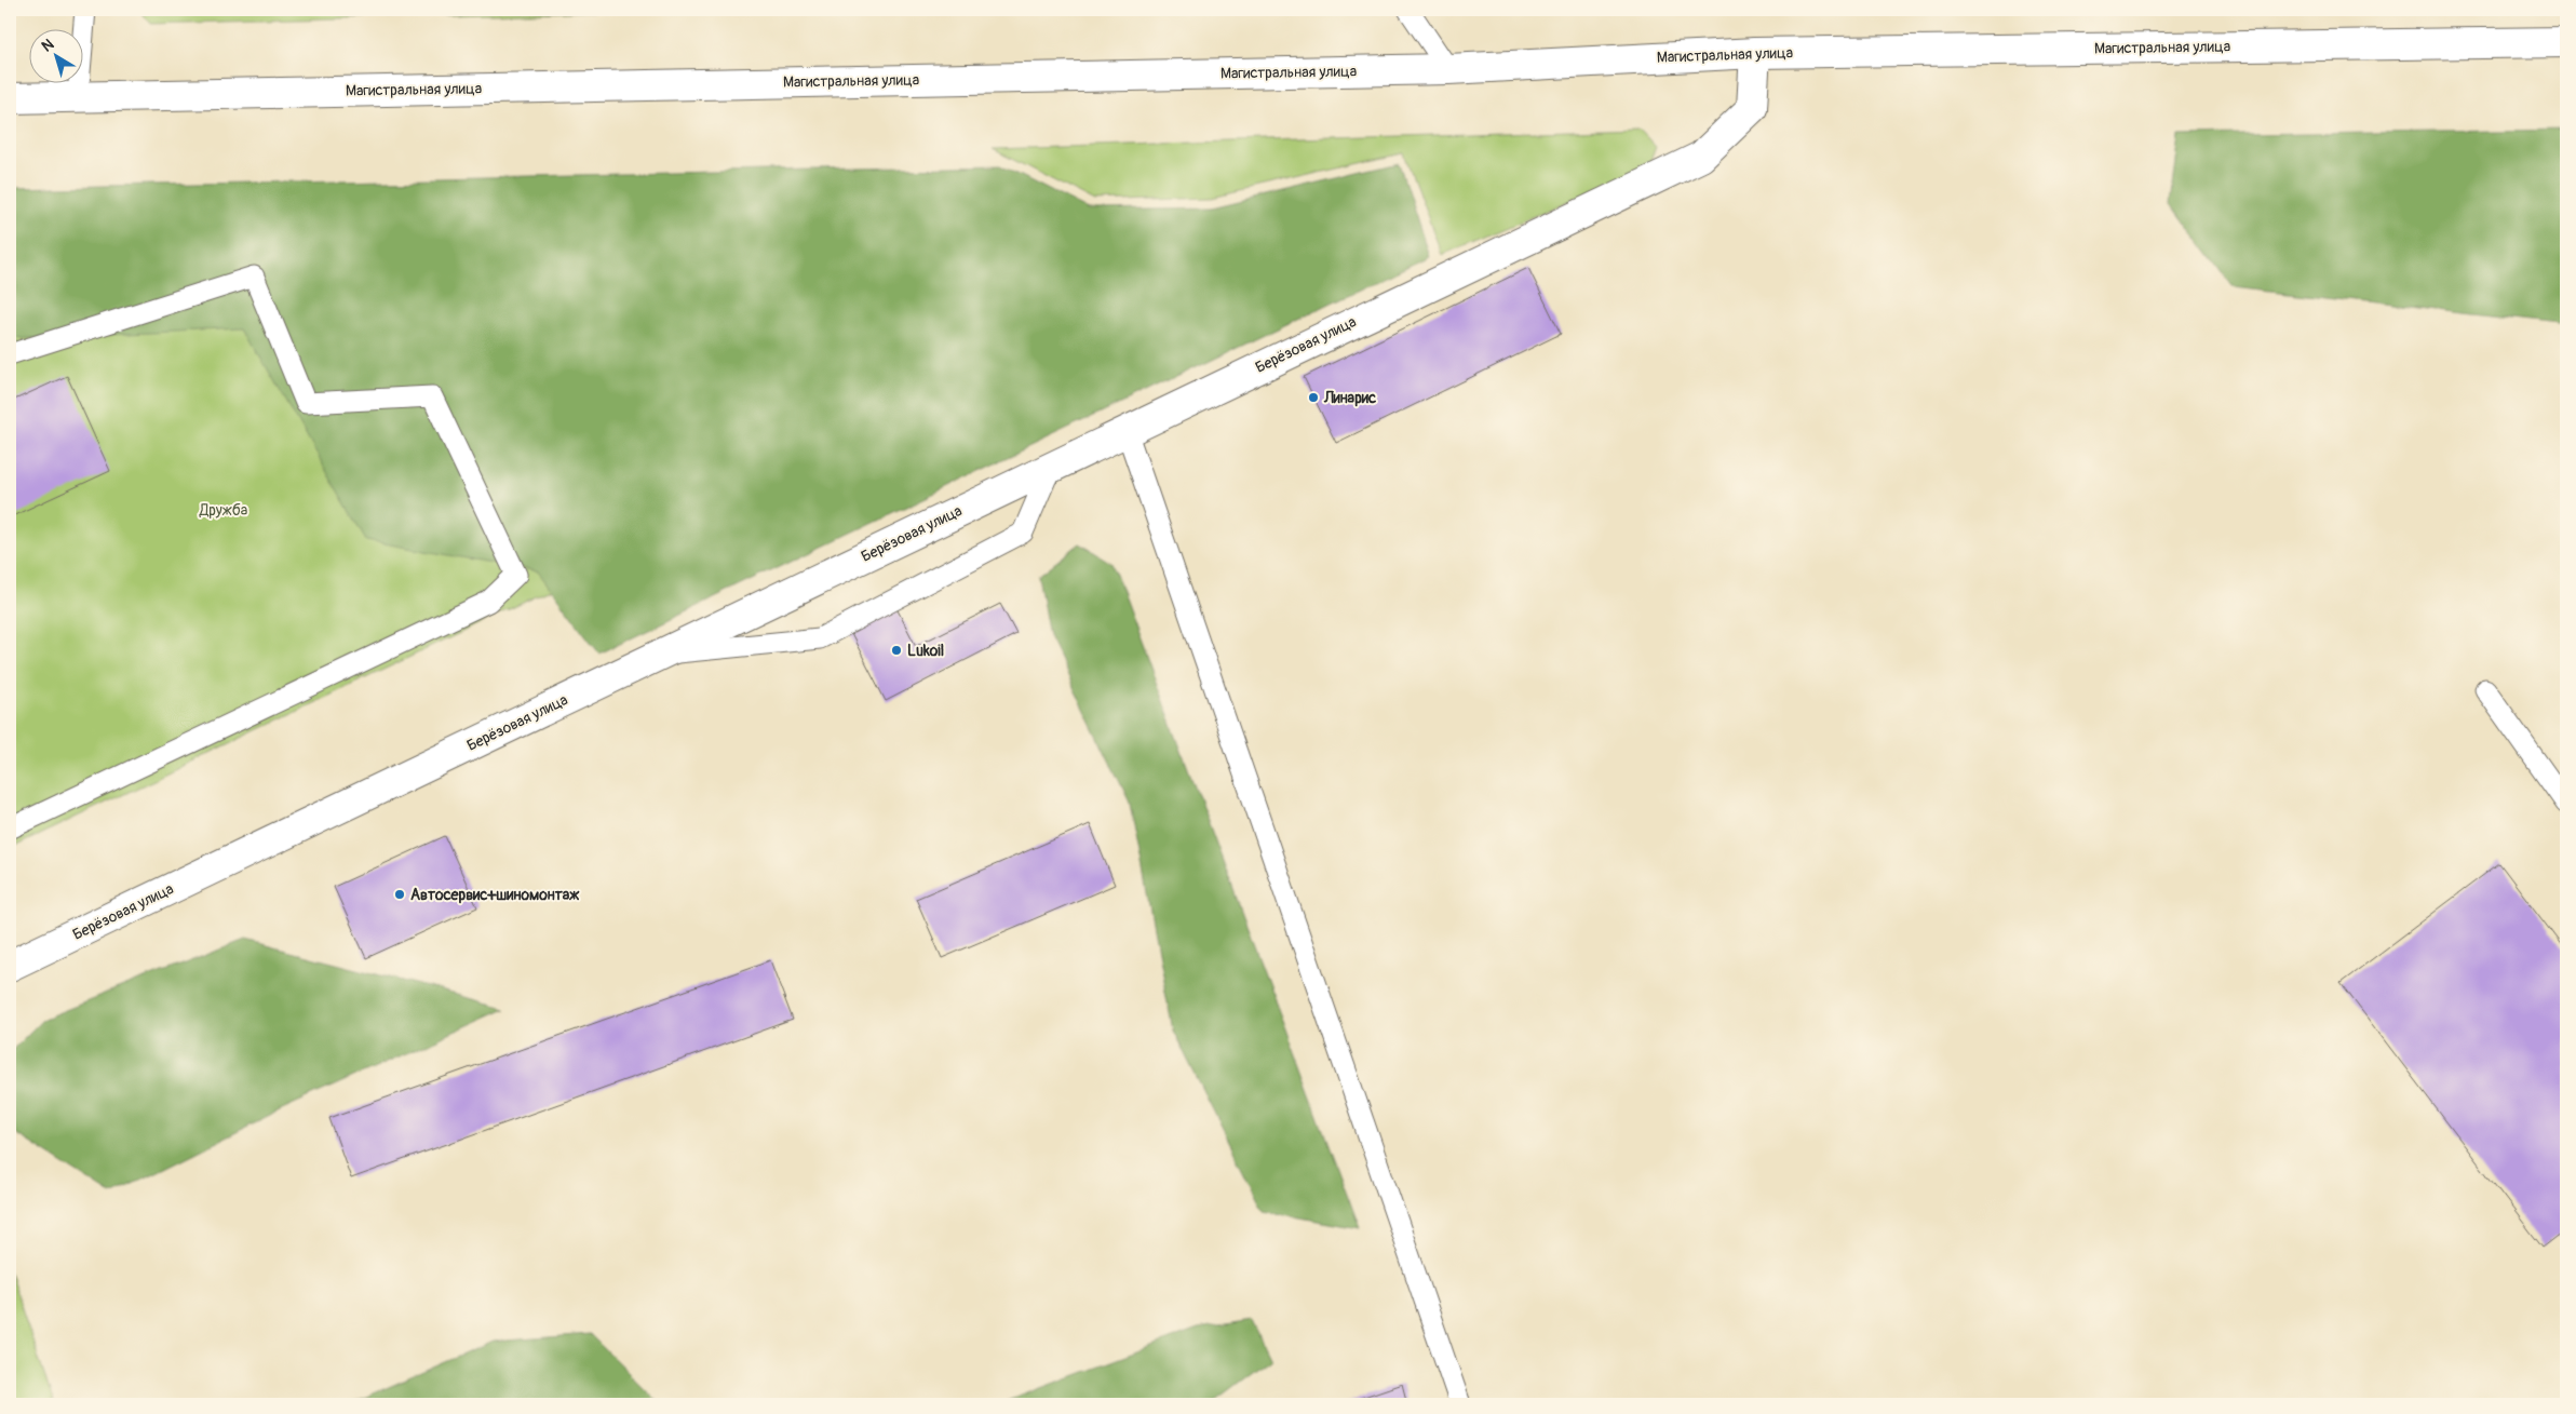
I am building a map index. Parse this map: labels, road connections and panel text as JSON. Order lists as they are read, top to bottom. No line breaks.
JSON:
{"streets":{"main road":["Магистральная улица","Берёзовая улица"]},"crossings":[["Магистральная улица","Берёзовая улица"]],"parks":["Дружба"],"places":["Линарис","Lukoil","Автосервис+шиномонтаж"],"north":"top left"}
